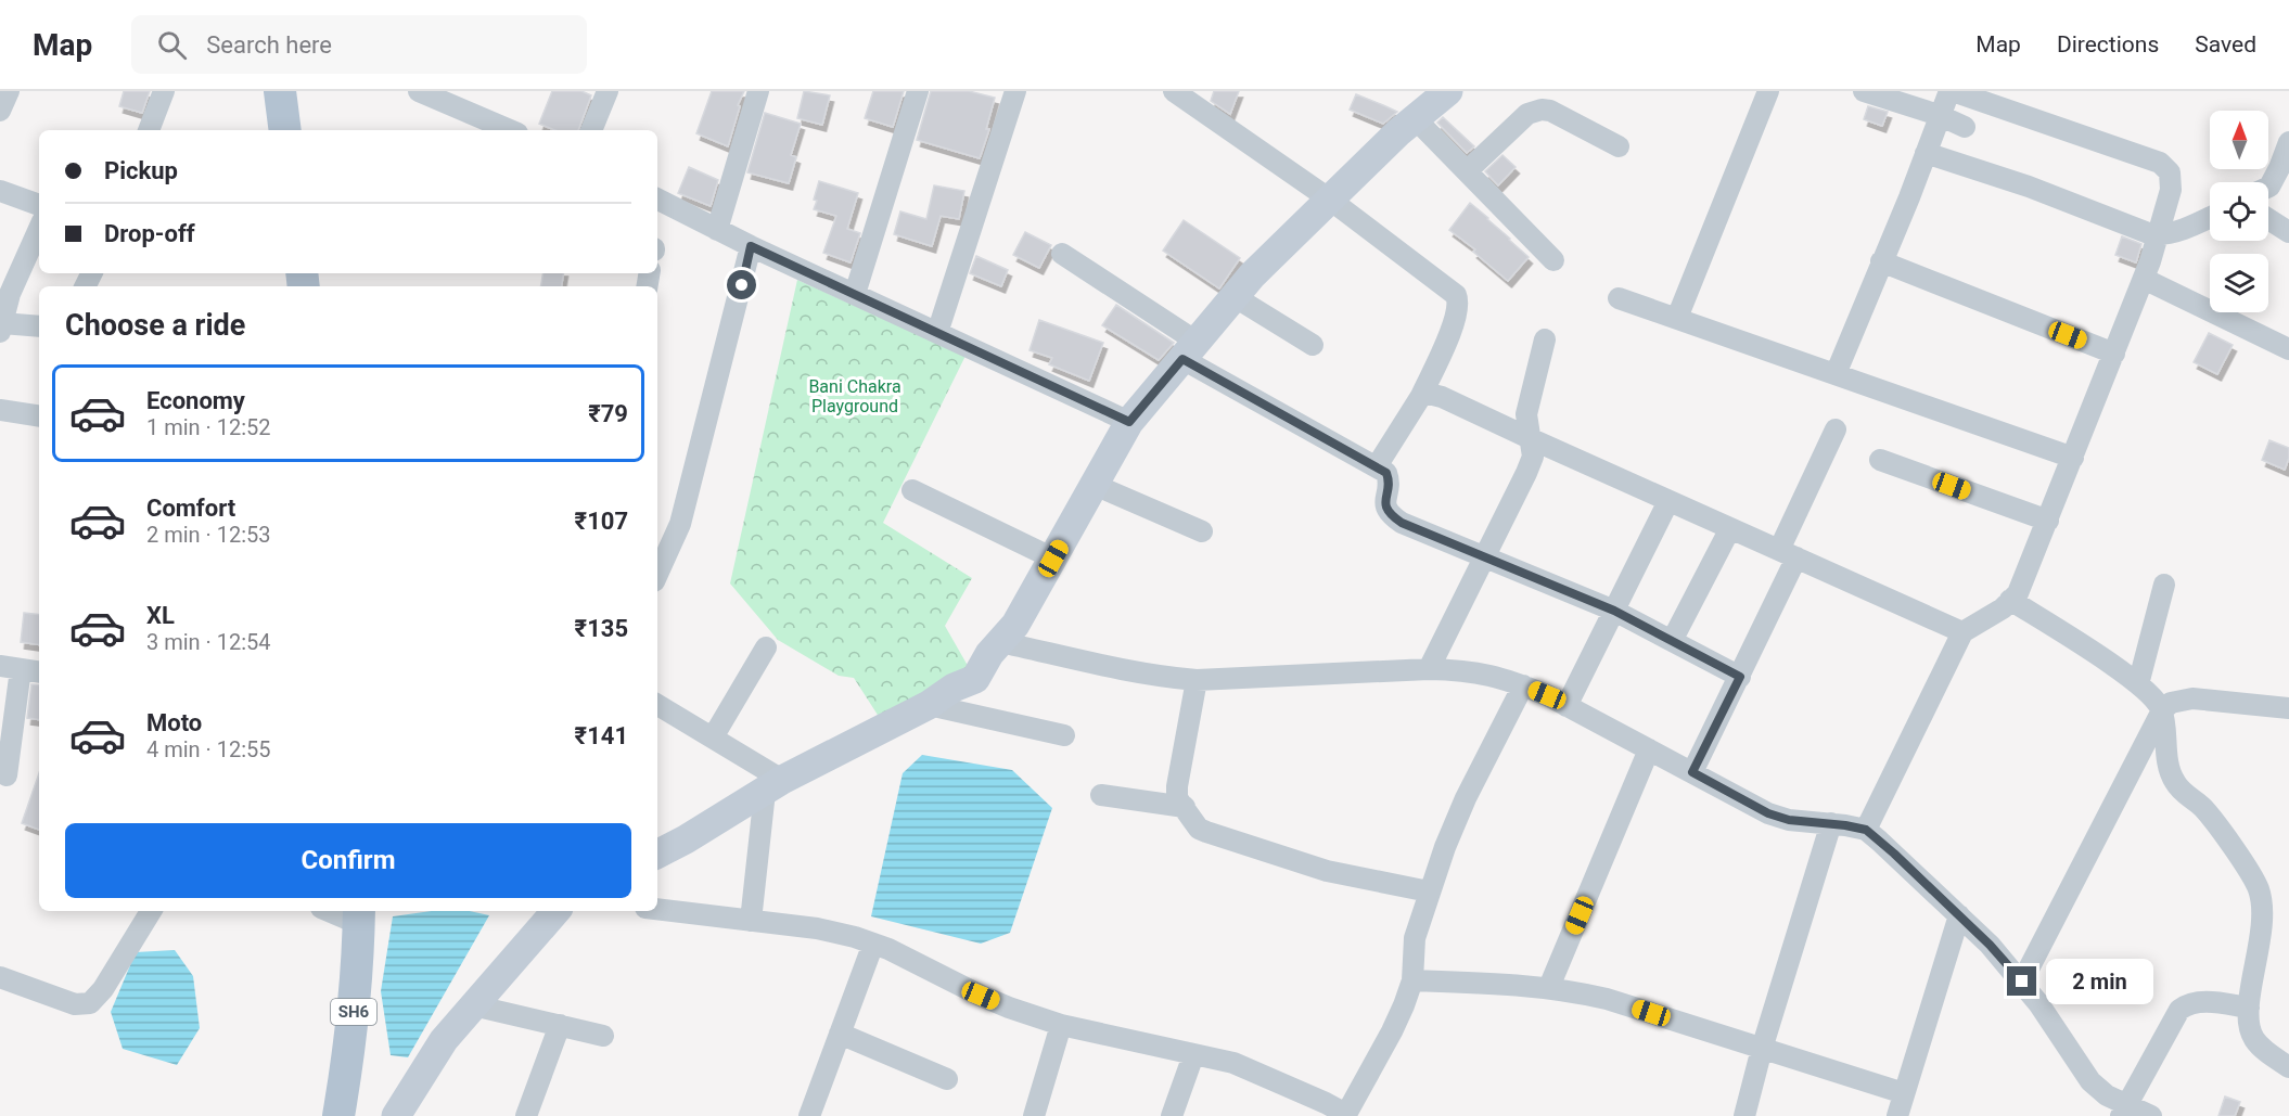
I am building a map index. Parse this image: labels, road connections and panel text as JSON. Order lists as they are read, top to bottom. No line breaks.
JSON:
{"streets":{"main road":["SH6"]},"parks":["Bani Chakra Playground"],"north":"top","page":{"header":"Map","search":"Search here","nav":["Map","Directions","Saved"],"banner":["Pickup","Drop-off"],"heading":"Choose a ride","list":[{"name":"Economy","note":"1 min · 12:52","value":"₹79"},{"name":"Comfort","note":"2 min · 12:53","value":"₹107"},{"name":"XL","note":"3 min · 12:54","value":"₹135"},{"name":"Moto","note":"4 min · 12:55","value":"₹141"}],"buttons":"Confirm","bubble":"2 min"}}
